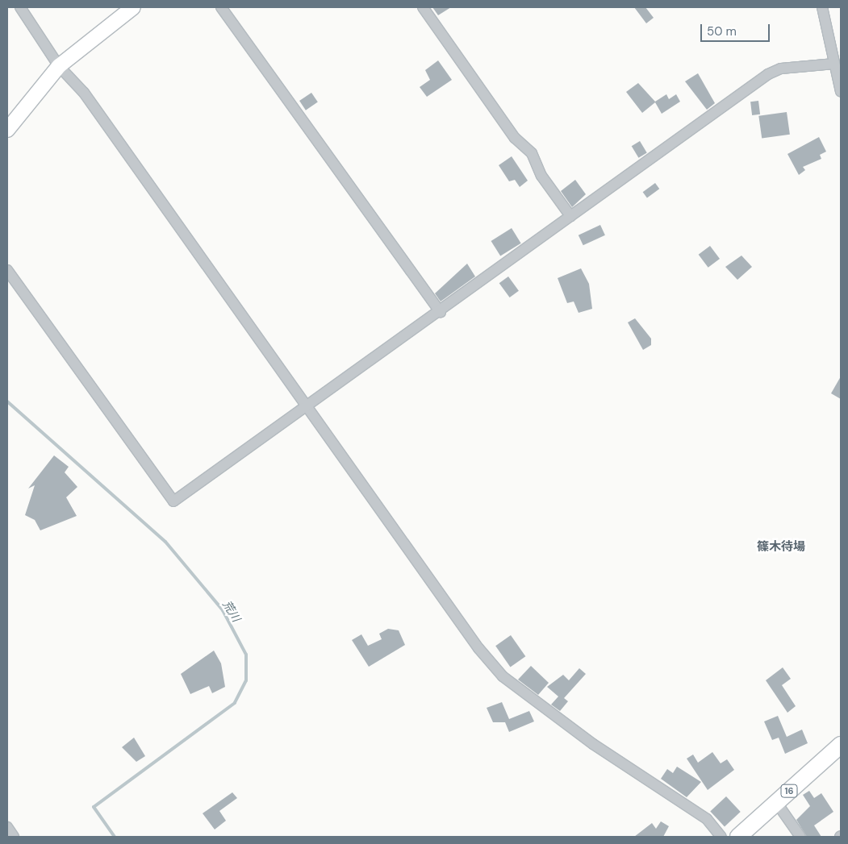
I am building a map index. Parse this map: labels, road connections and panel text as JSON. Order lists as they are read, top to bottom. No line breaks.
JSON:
{"streets":{"main road":["16"]},"districts":["篠木待場"],"water":["荒川"],"scale_bar":"50 m"}
